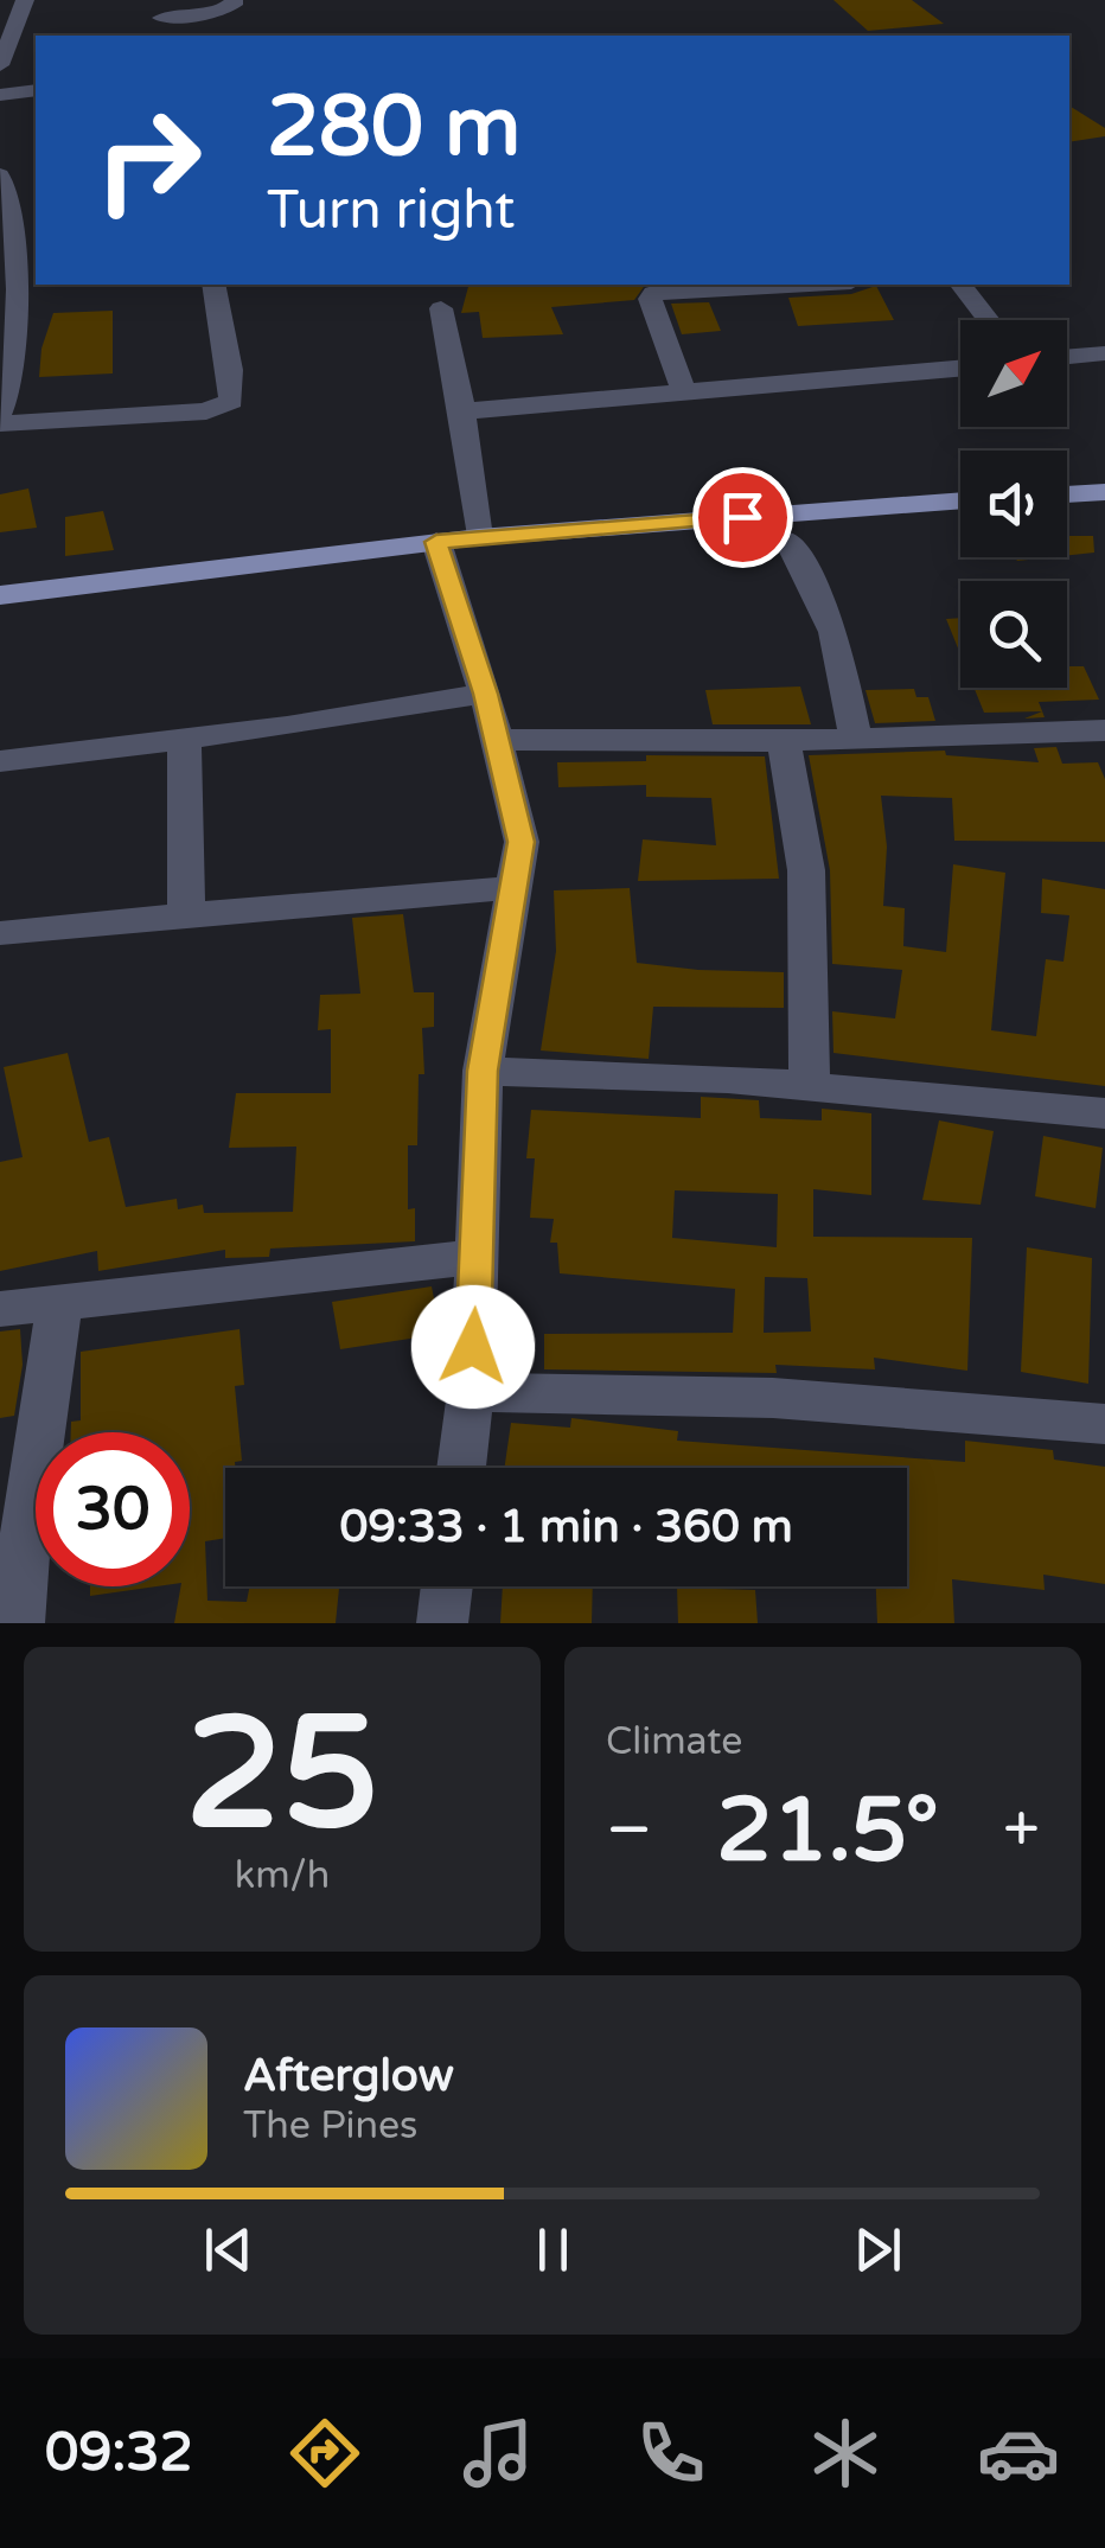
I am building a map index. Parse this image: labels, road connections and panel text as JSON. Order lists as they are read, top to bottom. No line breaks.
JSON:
{"north":"top right","page":{"turn":["280 m","Turn right"],"limit":"30","trip":"09:33 · 1 min · 360 m","tile":[["25","km/h"],"Climate"],"heat":["−","21.5°","+"],"song":["Afterglow","The Pines"],"tabs":"09:32"}}
